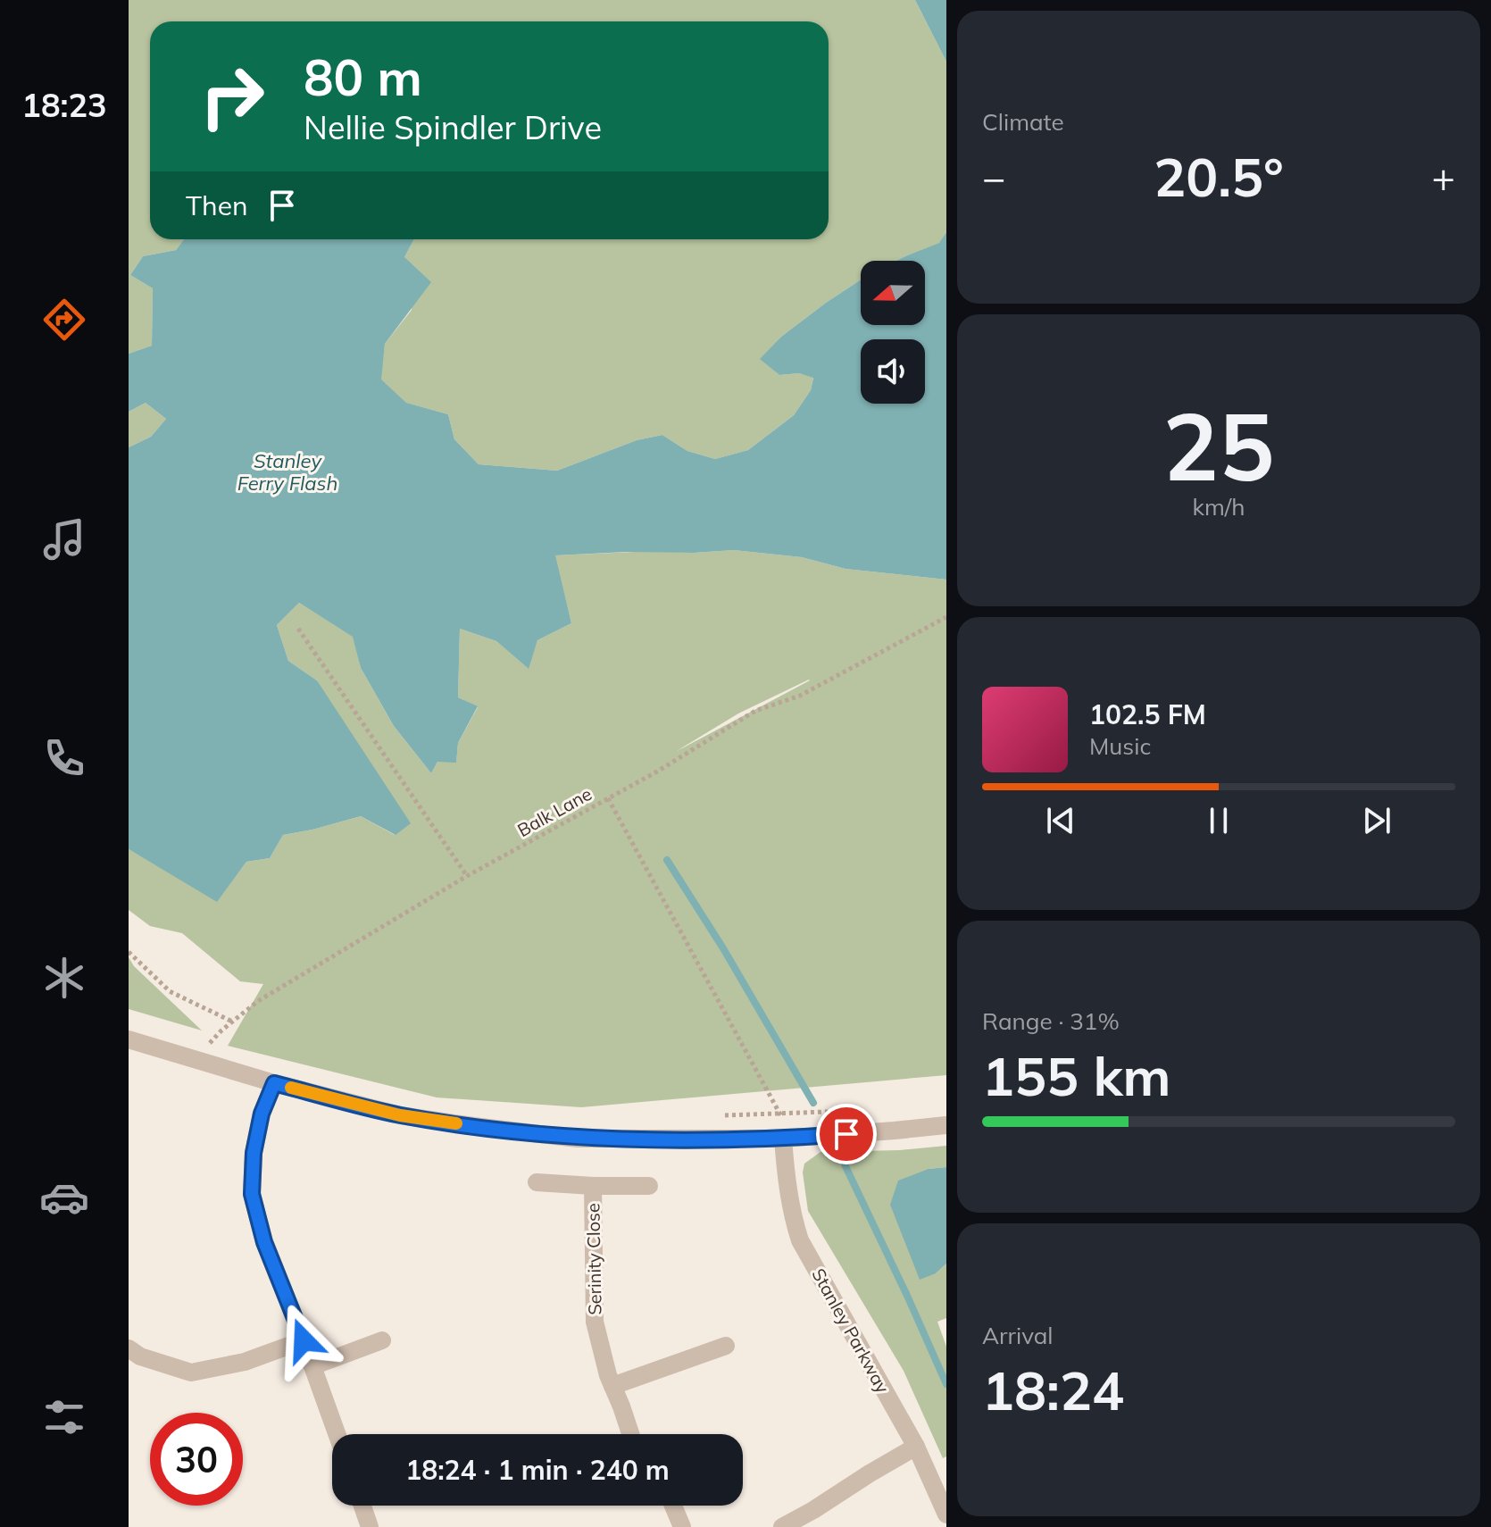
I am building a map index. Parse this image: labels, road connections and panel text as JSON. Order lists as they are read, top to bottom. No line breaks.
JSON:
{"streets":{"street":["Serinity Close","Stanley Parkway"],"path":["Balk Lane"]},"water":["Stanley Ferry Flash"],"north":"left","page":{"tabs":"18:23","tile":["Climate",["25","km/h"],["Range · 31%","155 km"],["Arrival","18:24"]],"turn":["80 m","Nellie Spindler Drive"],"heat":["−","20.5°","+"],"then":"Then","song":["102.5 FM","Music"],"limit":"30","trip":"18:24 · 1 min · 240 m"}}
